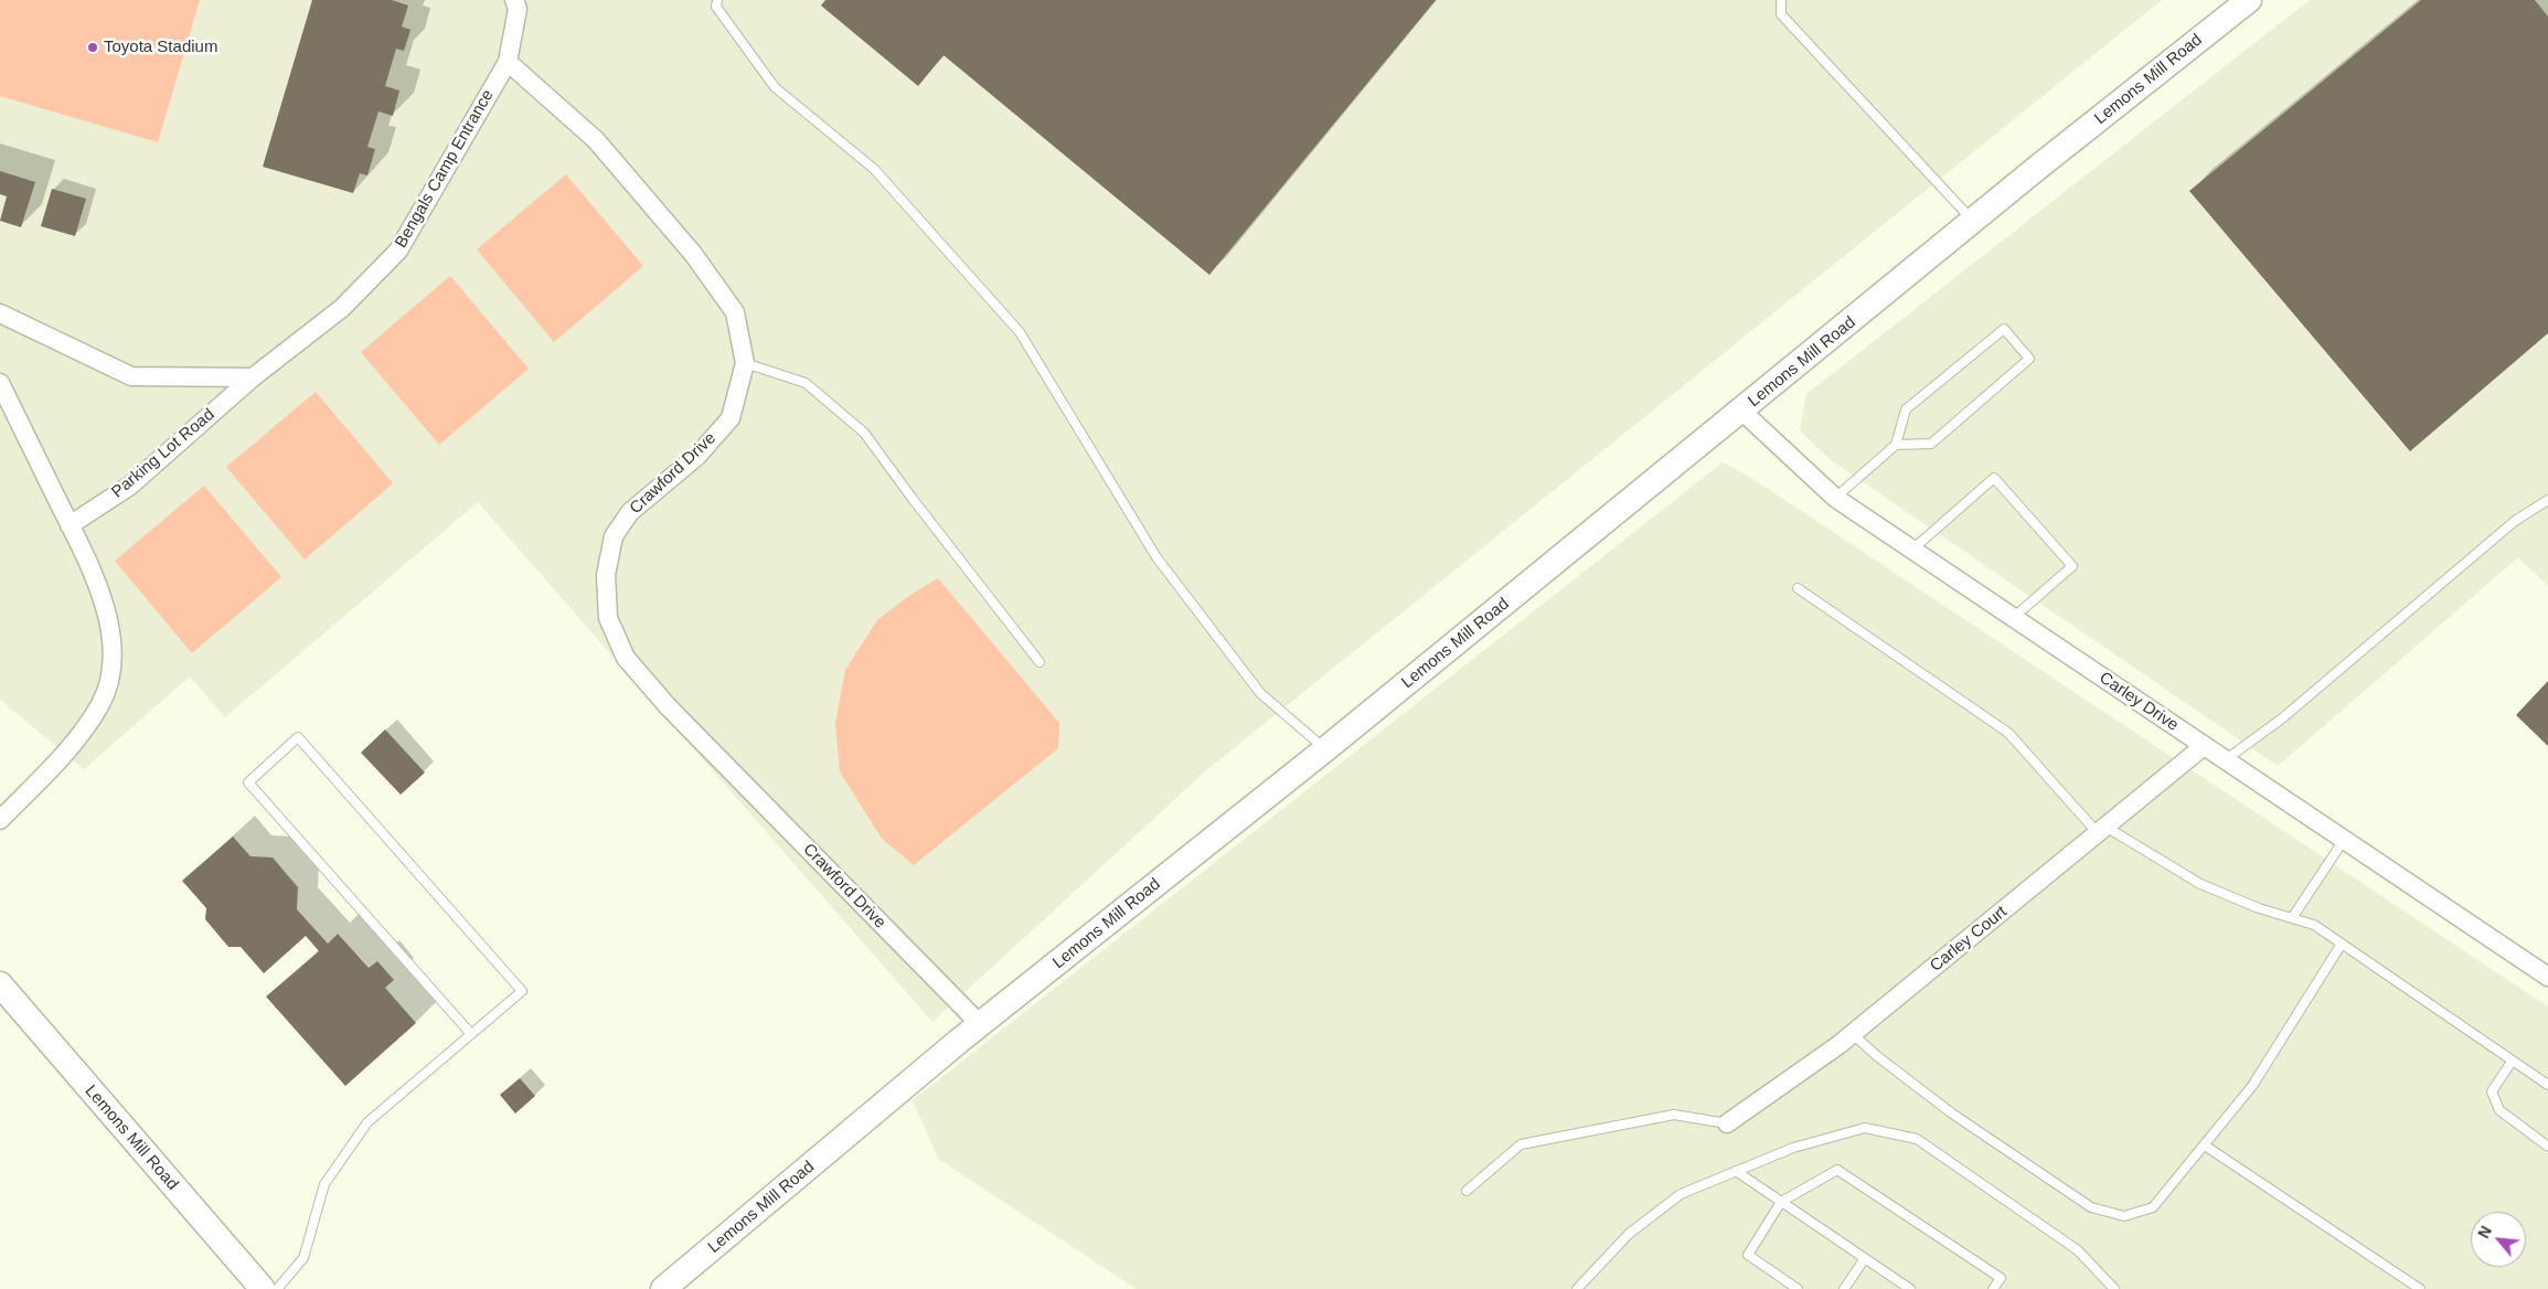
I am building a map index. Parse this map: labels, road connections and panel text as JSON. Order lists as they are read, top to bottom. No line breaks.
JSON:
{"streets":{"street":["Lemons Mill Road","Bengals Camp Entrance","Parking Lot Road","Crawford Drive","Carley Drive","Carley Court"]},"crossings":[["Lemons Mill Road","Crawford Drive"],["Lemons Mill Road","Carley Drive"],["Bengals Camp Entrance","Parking Lot Road"],["Bengals Camp Entrance","Crawford Drive"],["Carley Drive","Carley Court"]],"places":["Toyota Stadium"],"north":"top left"}
